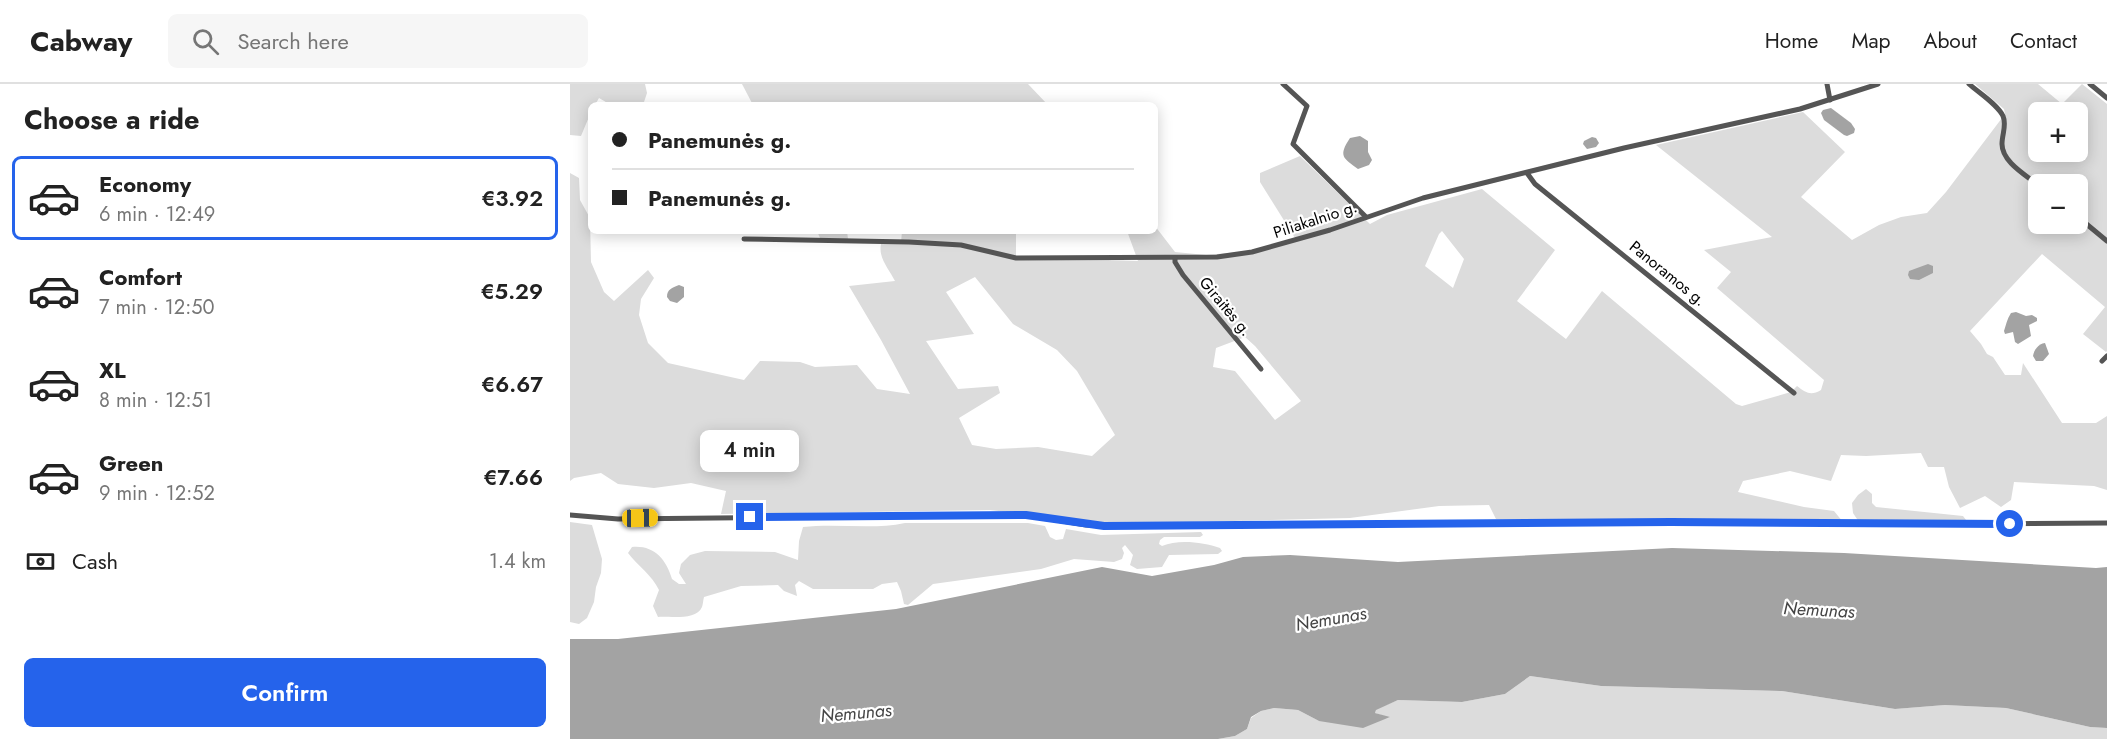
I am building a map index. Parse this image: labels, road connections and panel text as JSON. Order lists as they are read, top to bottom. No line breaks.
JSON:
{"streets":{"street":["Piliakalnio g.","Panoramos g.","Giraitės g."]},"crossings":[["Piliakalnio g.","Panoramos g."],["Piliakalnio g.","Giraitės g."]],"water":["Nemunas"],"page":{"header":"Cabway","search":"Search here","nav":["Home","Map","About","Contact"],"heading":"Choose a ride","map_buttons":["+","−"],"banner":["Panemunės g.","Panemunės g."],"list":[{"name":"Economy","note":"6 min · 12:49","value":"€3.92"},{"name":"Comfort","note":"7 min · 12:50","value":"€5.29"},{"name":"XL","note":"8 min · 12:51","value":"€6.67"},{"name":"Green","note":"9 min · 12:52","value":"€7.66"}],"bubble":"4 min","pay":["Cash","1.4 km"],"buttons":"Confirm"}}
